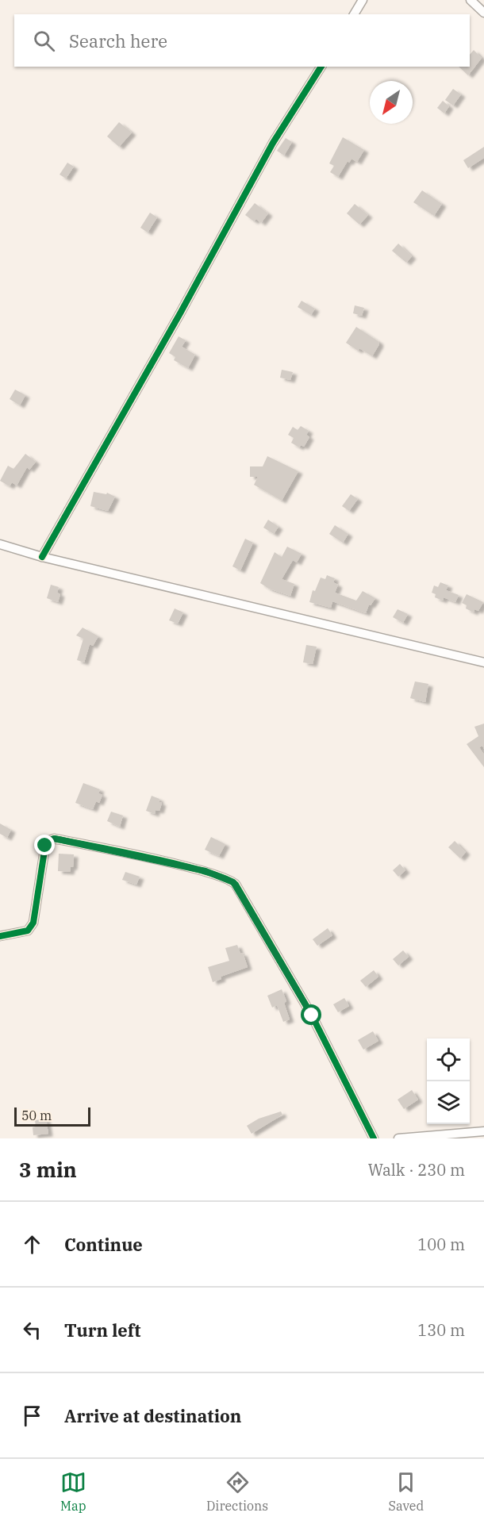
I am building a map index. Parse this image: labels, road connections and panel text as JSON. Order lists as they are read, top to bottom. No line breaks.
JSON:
{"scale_bar":"50 m","north":"bottom left","page":{"search":"Search here","scale":"50 m","heading":["3 min","Walk · 230 m"],"list":[["Continue","100 m"],["Turn left","130 m"],"Arrive at destination"],"nav":["Map","Directions","Saved"]}}
